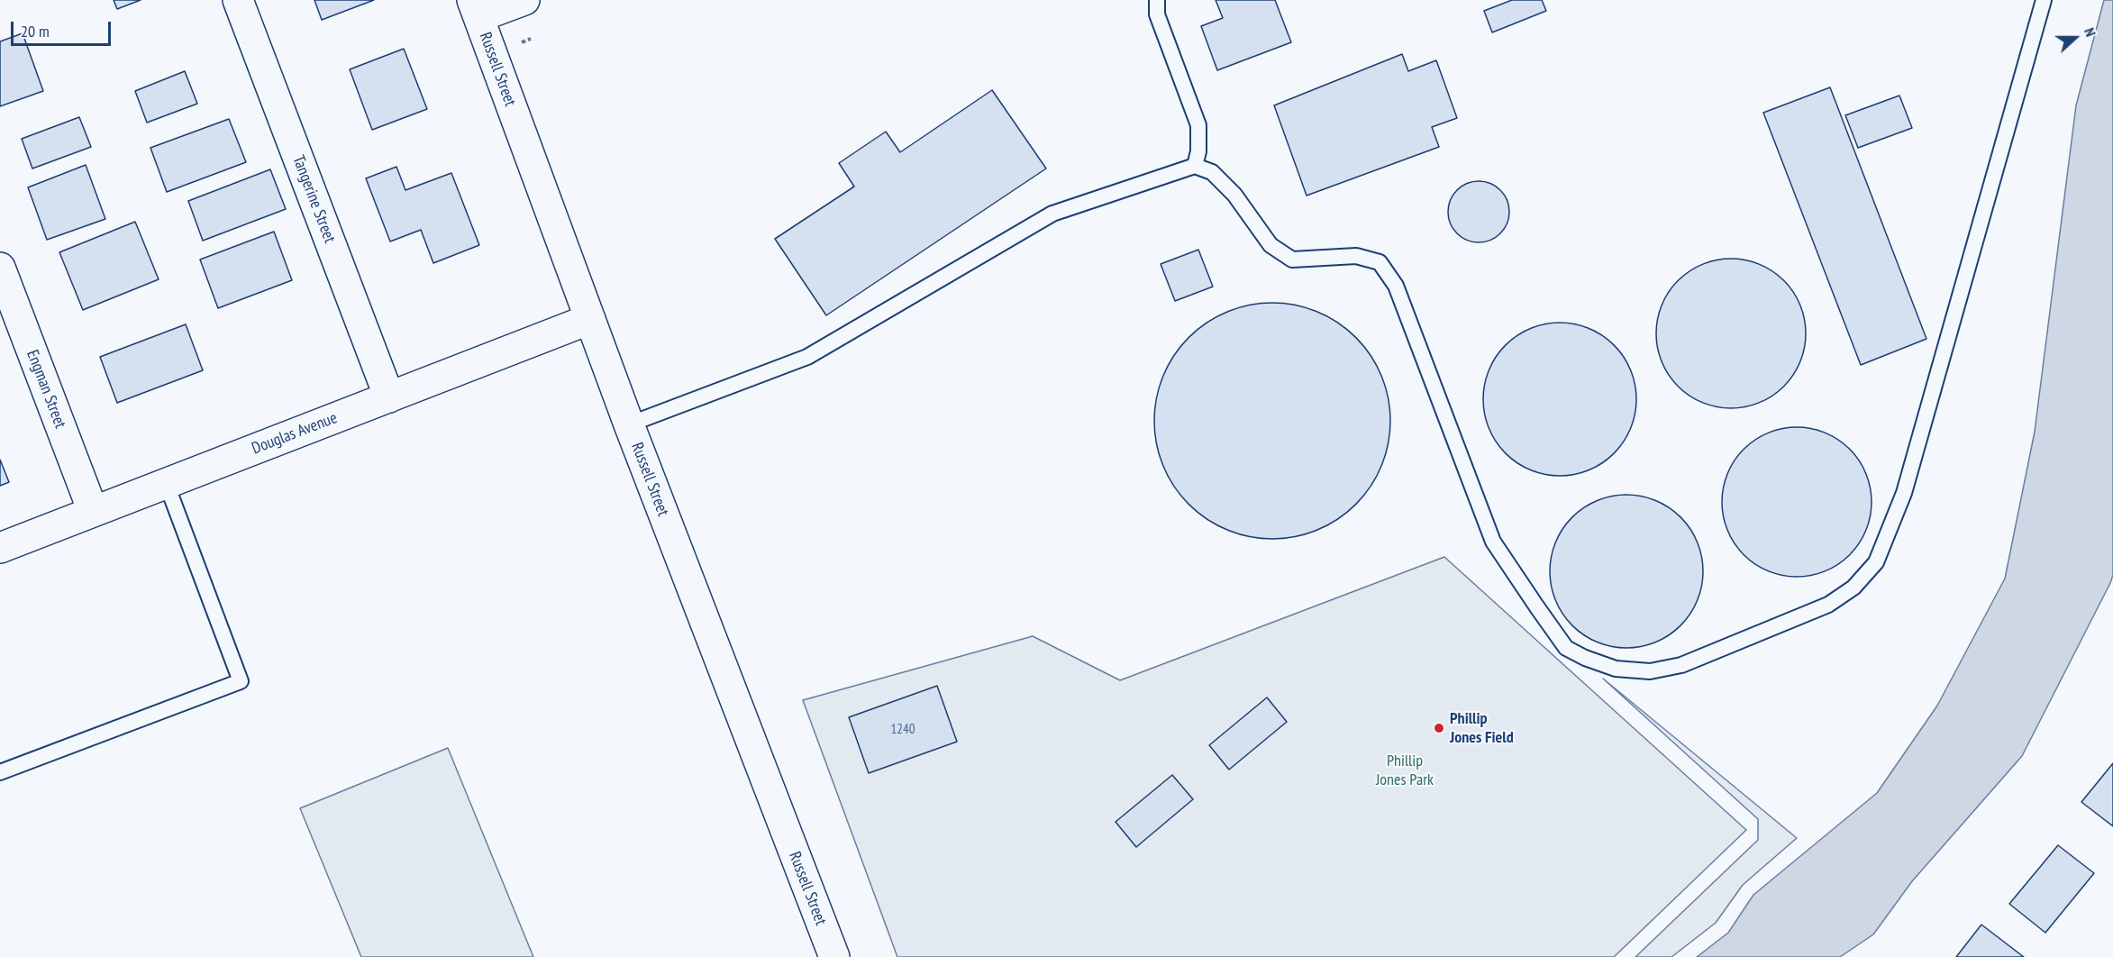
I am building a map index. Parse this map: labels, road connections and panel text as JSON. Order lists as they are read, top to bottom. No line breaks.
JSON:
{"streets":{"street":["Russell Street","Tangerine Street","Engman Street","Douglas Avenue"]},"crossings":[["Russell Street","Douglas Avenue"],["Tangerine Street","Douglas Avenue"],["Engman Street","Douglas Avenue"]],"parks":["Phillip Jones Park"],"places":["Phillip Jones Field"],"house_numbers":["1240"],"scale_bar":"20 m","north":"right"}
